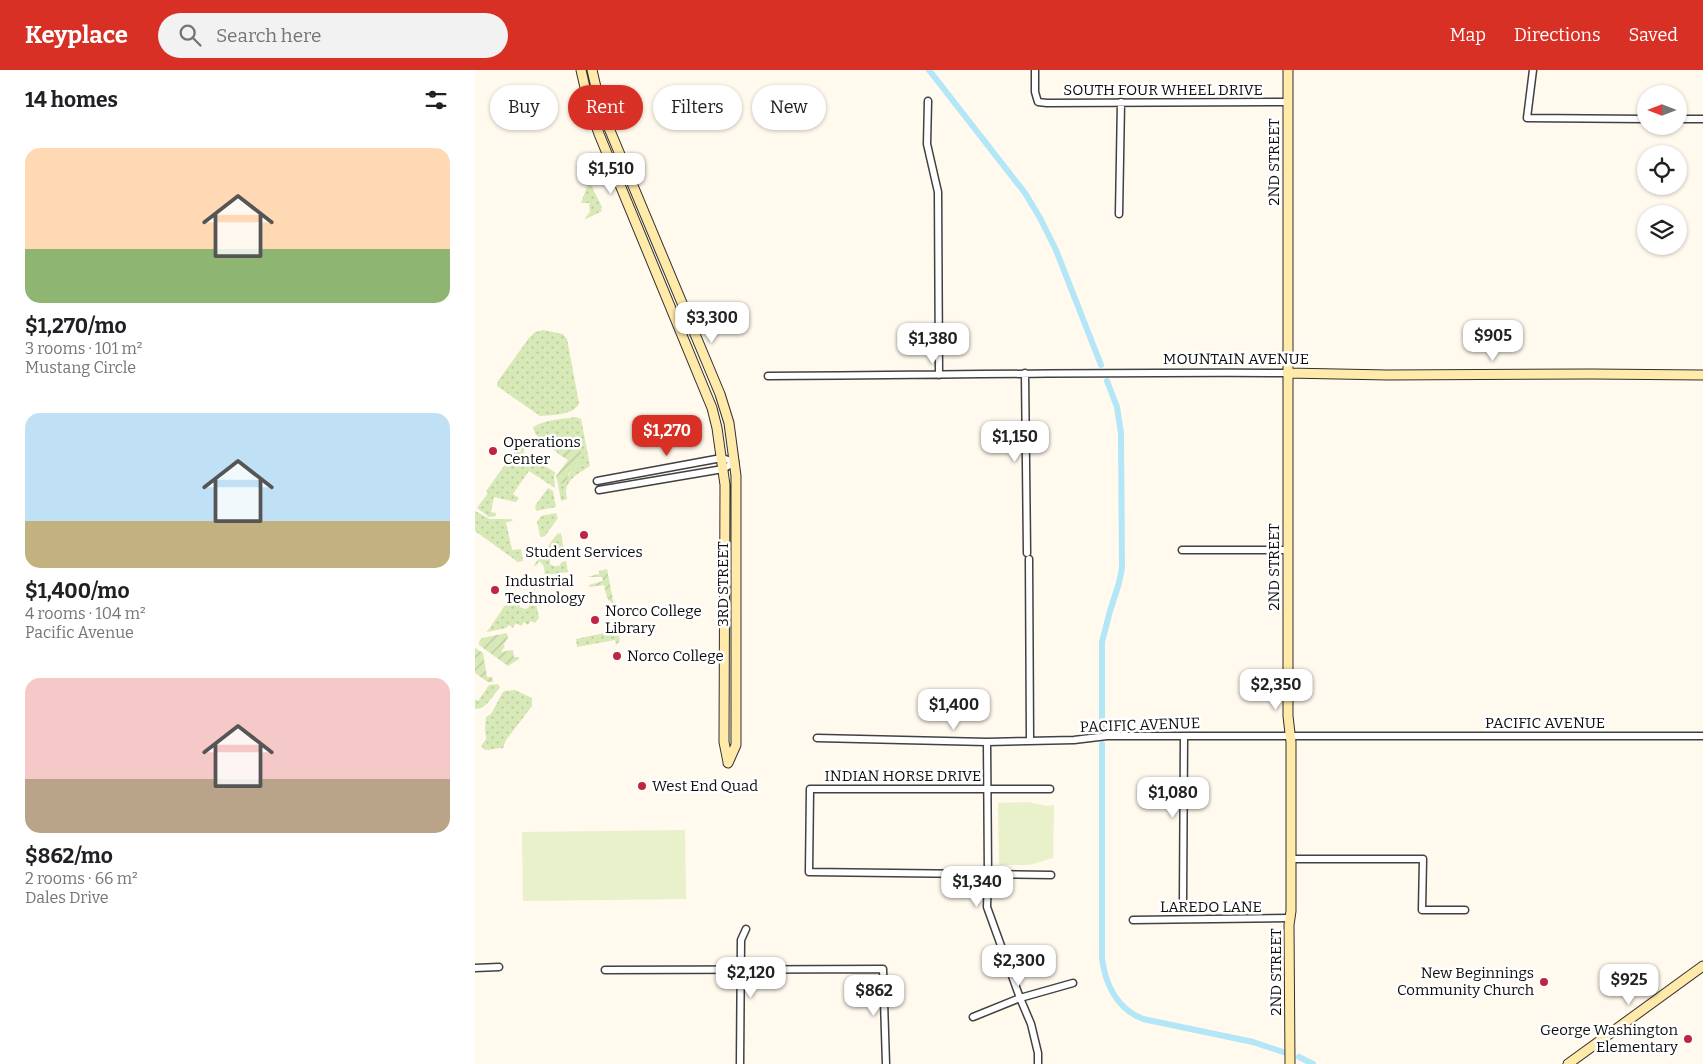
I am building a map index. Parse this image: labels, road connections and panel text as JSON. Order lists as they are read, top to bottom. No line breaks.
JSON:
{"streets":{"street":["SOUTH FOUR WHEEL DRIVE","2ND STREET","MOUNTAIN AVENUE","3RD STREET","PACIFIC AVENUE","INDIAN HORSE DRIVE","LAREDO LANE"]},"crossings":[["SOUTH FOUR WHEEL DRIVE","2ND STREET"],["2ND STREET","MOUNTAIN AVENUE"],["2ND STREET","PACIFIC AVENUE"],["2ND STREET","LAREDO LANE"]],"places":["Operations Center","Student Services","Industrial Technology","Norco College Library","Norco College","West End Quad","New Beginnings Community Church","George Washington Elementary"],"north":"left","page":{"header":"Keyplace","search":"Search here","nav":["Map","Directions","Saved"],"heading":"14 homes","chip":["Buy","Rent","Filters","New"],"list":[{"name":"$1,270/mo","note":"3 rooms · 101 m² · Mustang Circle"},{"name":"$1,400/mo","note":"4 rooms · 104 m² · Pacific Avenue"},{"name":"$862/mo","note":"2 rooms · 66 m² · Dales Drive"}],"price":["$1,510","$3,300","$905","$1,380","$1,270","$1,150","$2,350","$1,400","$1,080","$1,340","$2,300","$2,120","$925","$862"]}}
